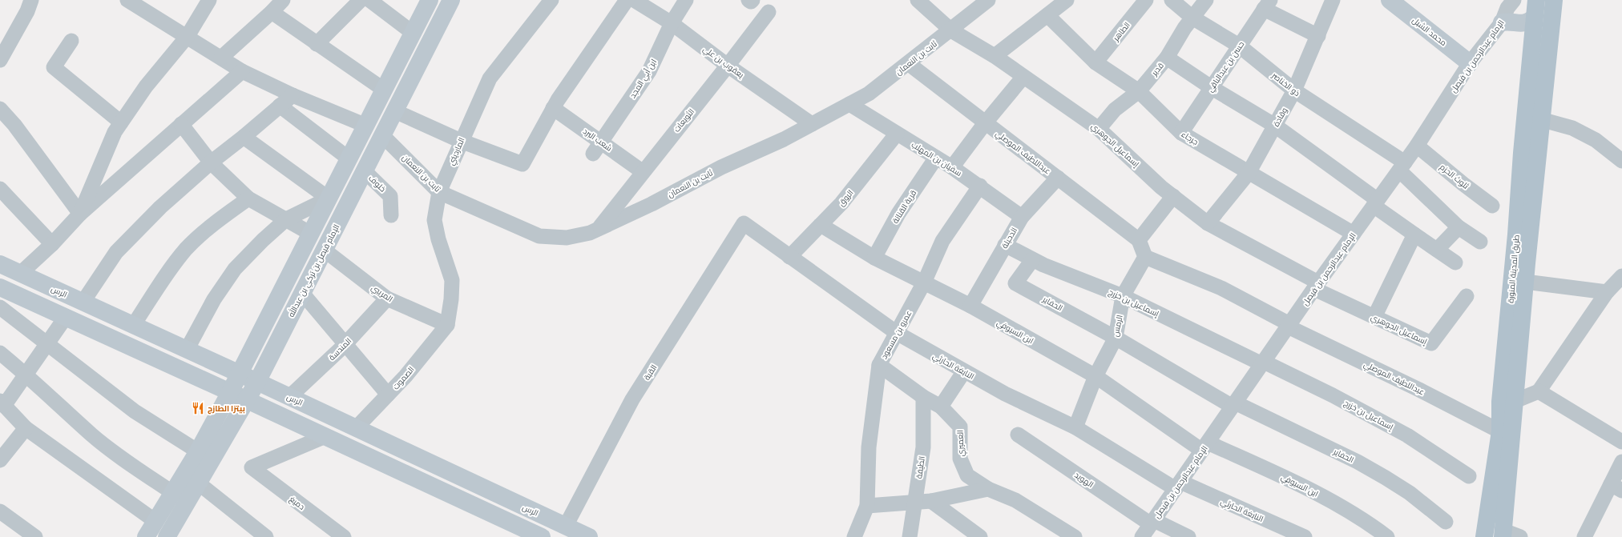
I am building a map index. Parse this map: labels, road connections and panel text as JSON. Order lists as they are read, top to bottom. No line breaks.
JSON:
{"streets":{"main road":["طريق المدينة المنورة"],"street":["الطاهر","محمد الشبل","الإمام عبدالرحمن بن فيصل","ثابت بن النعمان","يعقوب بن علي","حسن بن عبدالباقي","قدير","ابن أبي المجد","ذو الخناصر","وقادة","الثويعات","جرجاء","شعب البرد","إسماعيل الجوهري","المارديني","عبداللطيف الموصلي","سفيان بن المهلب","ثلوث الحزم","خلوف","الروق","قرية القنانة","الدحيلة","الإمام فيصل بن تركي بن عبدالله","الرس","المريبي","إسماعيل بن خزرج","الحفاير","الرمس","ابن السيوفي","عمرو بن مسعود","المندسة","النابغة الحارثي","القبة","الصموت","العميري","الطيفة","الهويد","دميغ"]},"crossings":[["الطاهر","جرجاء"],["محمد الشبل","الإمام عبدالرحمن بن فيصل"],["الإمام عبدالرحمن بن فيصل","ذو الخناصر"],["الإمام عبدالرحمن بن فيصل","جرجاء"],["الإمام عبدالرحمن بن فيصل","إسماعيل الجوهري"],["الإمام عبدالرحمن بن فيصل","عبداللطيف الموصلي"],["الإمام عبدالرحمن بن فيصل","ثلوث الحزم"],["الإمام عبدالرحمن بن فيصل","إسماعيل بن خزرج"],["الإمام عبدالرحمن بن فيصل","الحفاير"],["الإمام عبدالرحمن بن فيصل","ابن السيوفي"],["الإمام عبدالرحمن بن فيصل","النابغة الحارثي"],["الإمام عبدالرحمن بن فيصل","الهويد"],["ثابت بن النعمان","يعقوب بن علي"],["ثابت بن النعمان","الثويعات"],["ثابت بن النعمان","إسماعيل الجوهري"],["ثابت بن النعمان","المارديني"],["ثابت بن النعمان","عبداللطيف الموصلي"],["ثابت بن النعمان","سفيان بن المهلب"],["ثابت بن النعمان","الإمام فيصل بن تركي بن عبدالله"],["يعقوب بن علي","ابن أبي المجد"],["يعقوب بن علي","الثويعات"],["حسن بن عبدالباقي","ذو الخناصر"],["حسن بن عبدالباقي","جرجاء"],["قدير","ذو الخناصر"],["قدير","جرجاء"],["قدير","إسماعيل الجوهري"],["ابن أبي المجد","شعب البرد"],["ذو الخناصر","وقادة"],["وقادة","جرجاء"],["وقادة","إسماعيل الجوهري"],["الثويعات","شعب البرد"],["المارديني","المريبي"],["المارديني","الصموت"],["عبداللطيف الموصلي","الدحيلة"],["عبداللطيف الموصلي","طريق المدينة المنورة"],["عبداللطيف الموصلي","الرمس"],["سفيان بن المهلب","الروق"],["سفيان بن المهلب","قرية القنانة"],["سفيان بن المهلب","الدحيلة"],["سفيان بن المهلب","عمرو بن مسعود"],["خلوف","الإمام فيصل بن تركي بن عبدالله"],["الروق","ابن السيوفي"],["الروق","النابغة الحارثي"],["قرية القنانة","ابن السيوفي"],["الدحيلة","إسماعيل بن خزرج"],["الدحيلة","ابن السيوفي"],["الإمام فيصل بن تركي بن عبدالله","الرس"],["الإمام فيصل بن تركي بن عبدالله","المريبي"],["الرس","المندسة"],["الرس","القبة"],["الرس","الصموت"],["المريبي","المندسة"],["المريبي","الصموت"],["إسماعيل بن خزرج","الحفاير"],["إسماعيل بن خزرج","الرمس"],["الحفاير","الرمس"],["الرمس","ابن السيوفي"],["الرمس","النابغة الحارثي"],["ابن السيوفي","عمرو بن مسعود"],["عمرو بن مسعود","النابغة الحارثي"],["عمرو بن مسعود","العميري"],["النابغة الحارثي","القبة"],["العميري","الطيفة"]],"places":{"restaurant":["بيتزا الطازج"]}}
